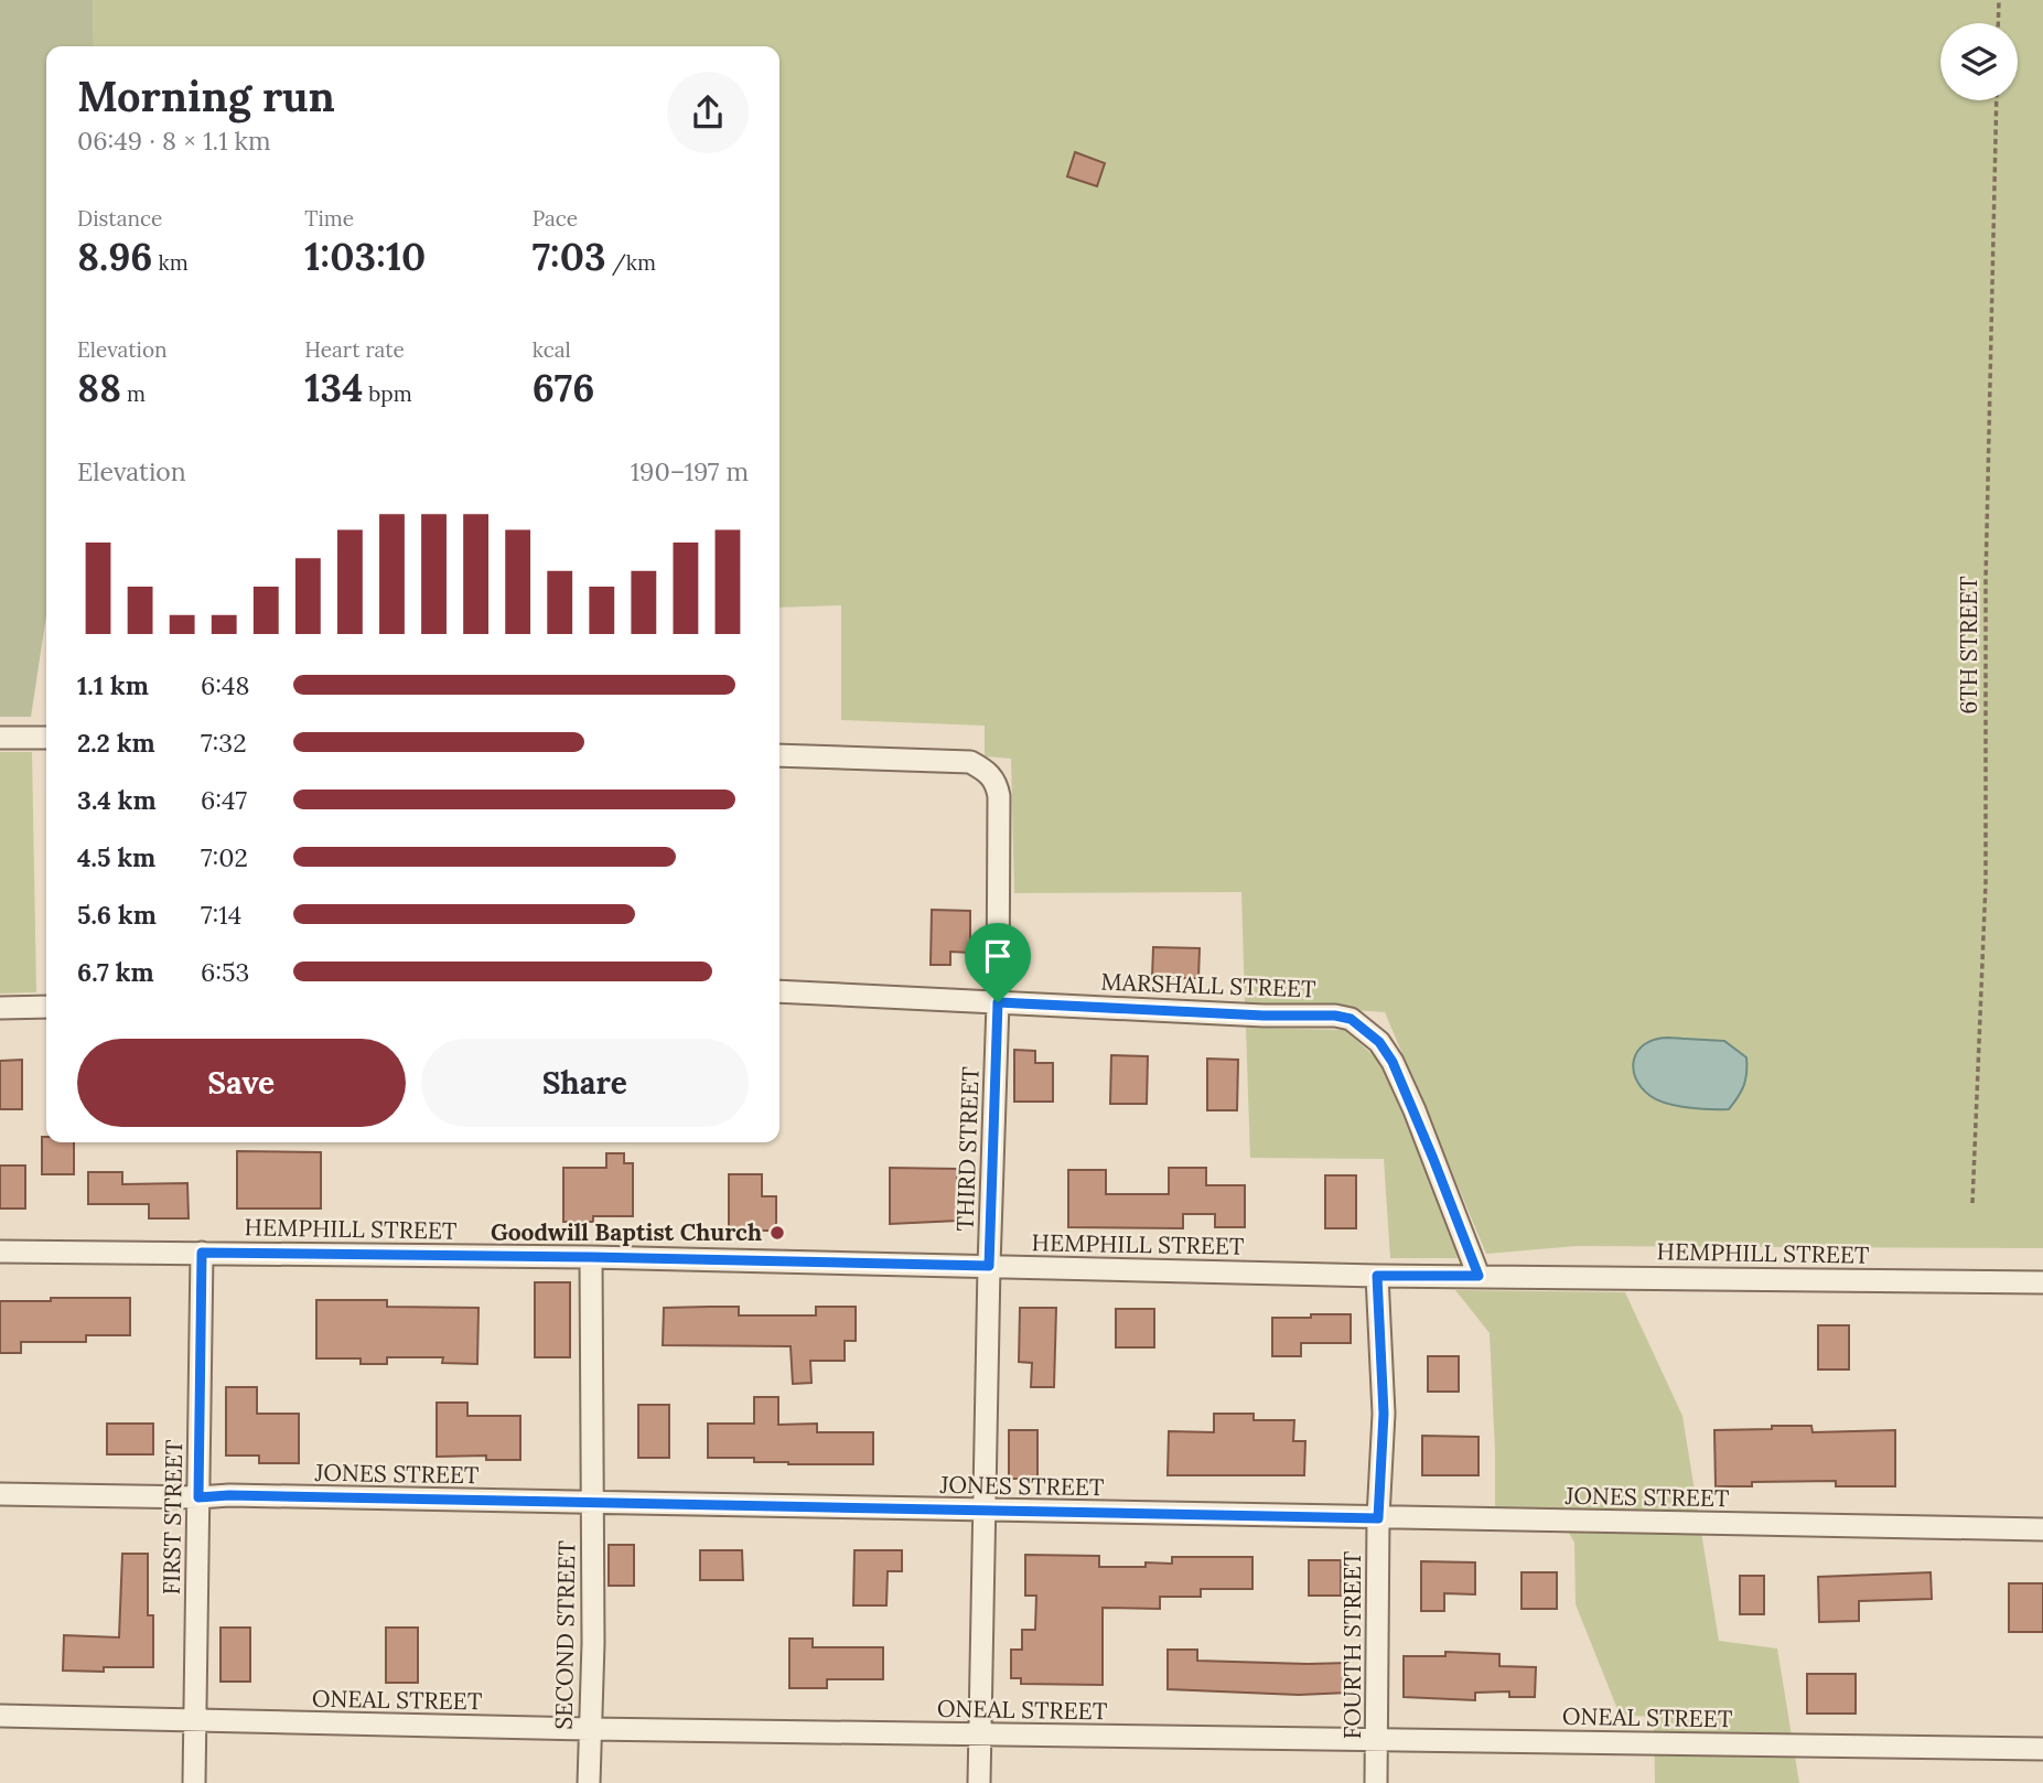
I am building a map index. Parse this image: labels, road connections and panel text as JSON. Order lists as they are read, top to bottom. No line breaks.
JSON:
{"streets":{"street":["MARSHALL STREET","THIRD STREET","HEMPHILL STREET","JONES STREET","FIRST STREET","SECOND STREET","FOURTH STREET","ONEAL STREET"],"path":["6TH STREET"]},"crossings":[["MARSHALL STREET","THIRD STREET"],["MARSHALL STREET","HEMPHILL STREET"],["THIRD STREET","HEMPHILL STREET"],["THIRD STREET","JONES STREET"],["THIRD STREET","ONEAL STREET"],["HEMPHILL STREET","FIRST STREET"],["HEMPHILL STREET","SECOND STREET"],["HEMPHILL STREET","FOURTH STREET"],["JONES STREET","FIRST STREET"],["JONES STREET","SECOND STREET"],["JONES STREET","FOURTH STREET"],["FIRST STREET","ONEAL STREET"],["SECOND STREET","ONEAL STREET"],["FOURTH STREET","ONEAL STREET"]],"places":["Goodwill Baptist Church"],"page":{"heading":["Morning run","06:49 · 8 × 1.1 km"],"stats":[["Distance","8.96 km"],["Time","1:03:10"],["Pace","7:03 /km"],["Elevation","88 m"],["Heart rate","134 bpm"],["kcal","676"]],"chart":["Elevation","190–197 m"],"list":[{"name":"1.1 km","note":"6:48"},{"name":"2.2 km","note":"7:32"},{"name":"3.4 km","note":"6:47"},{"name":"4.5 km","note":"7:02"},{"name":"5.6 km","note":"7:14"},{"name":"6.7 km","note":"6:53"}],"buttons":["Save","Share"]}}
